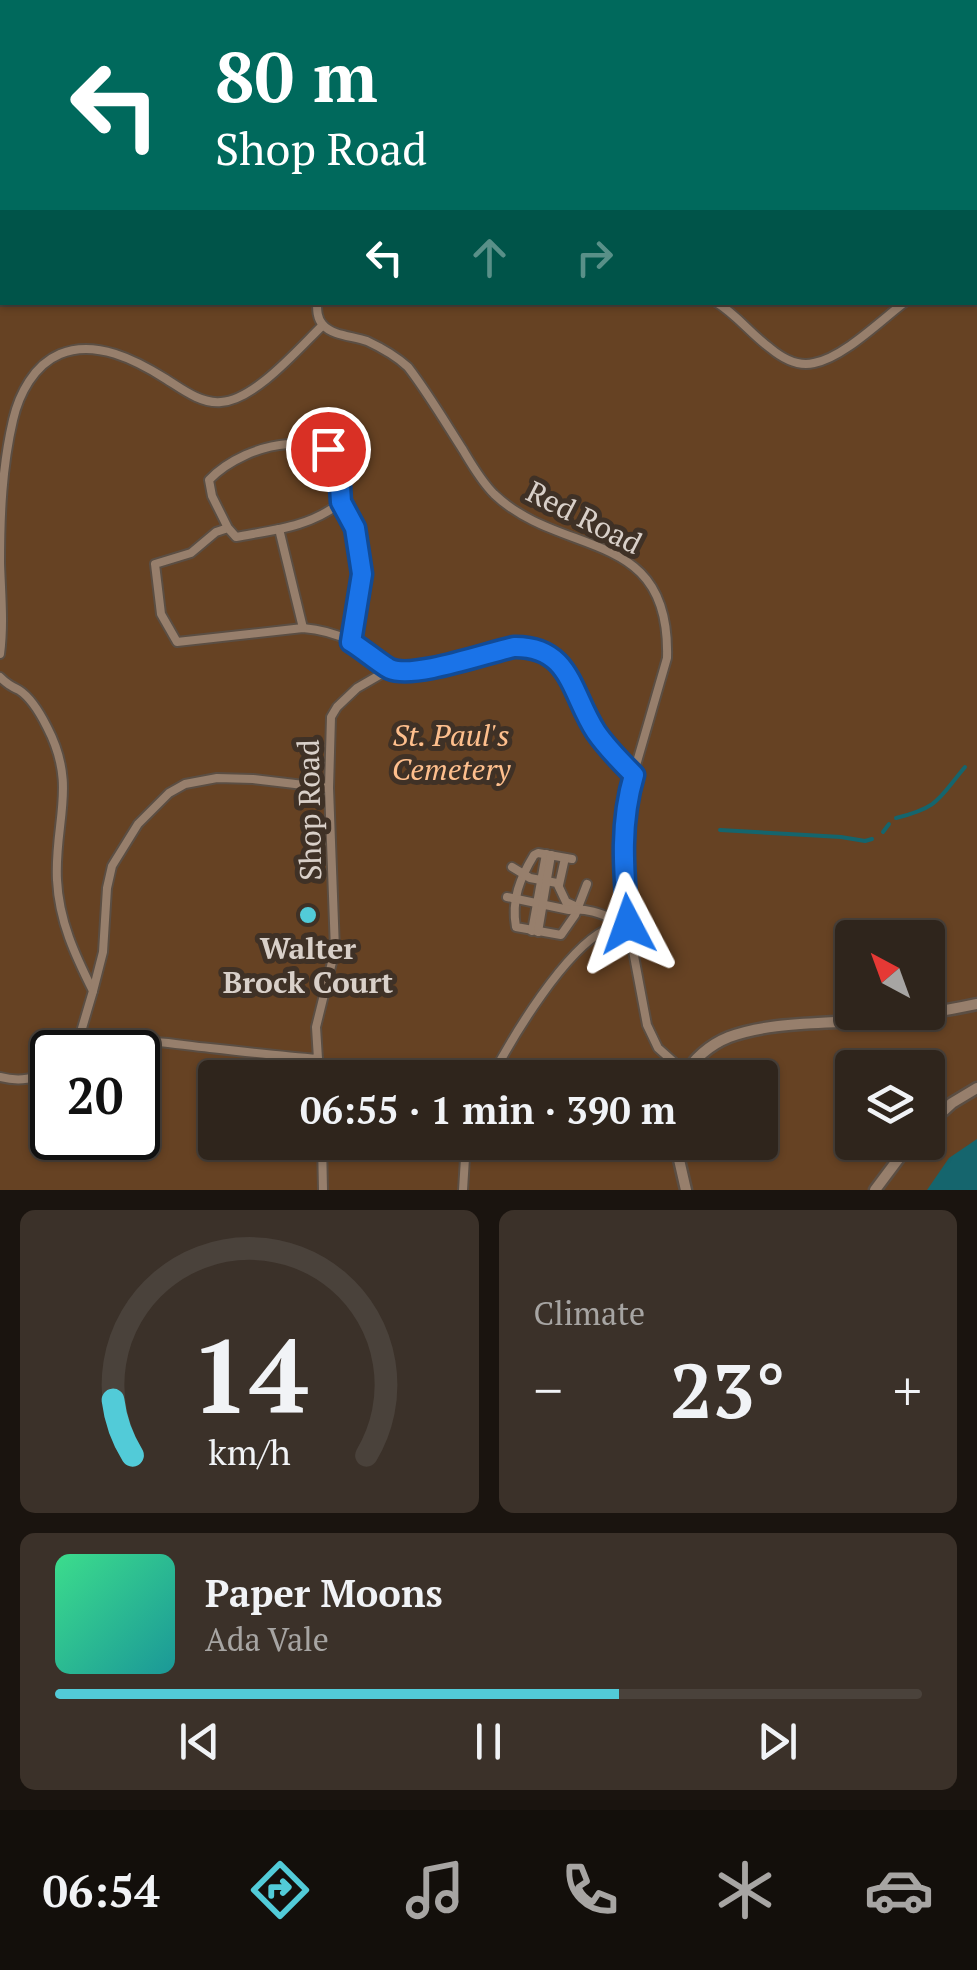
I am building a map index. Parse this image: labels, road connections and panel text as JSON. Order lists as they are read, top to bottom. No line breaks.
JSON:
{"streets":{"lane":["Red Road","Shop Road"]},"parks":["St. Paul's Cemetery"],"places":["Walter Brock Court"],"north":"top left","page":{"turn":["80 m","Shop Road"],"limit":"20","trip":"06:55 · 1 min · 390 m","tile":"Climate","heat":["−","23°","+"],"song":["Paper Moons","Ada Vale"],"tabs":"06:54","gauge":["14","km/h"]}}
